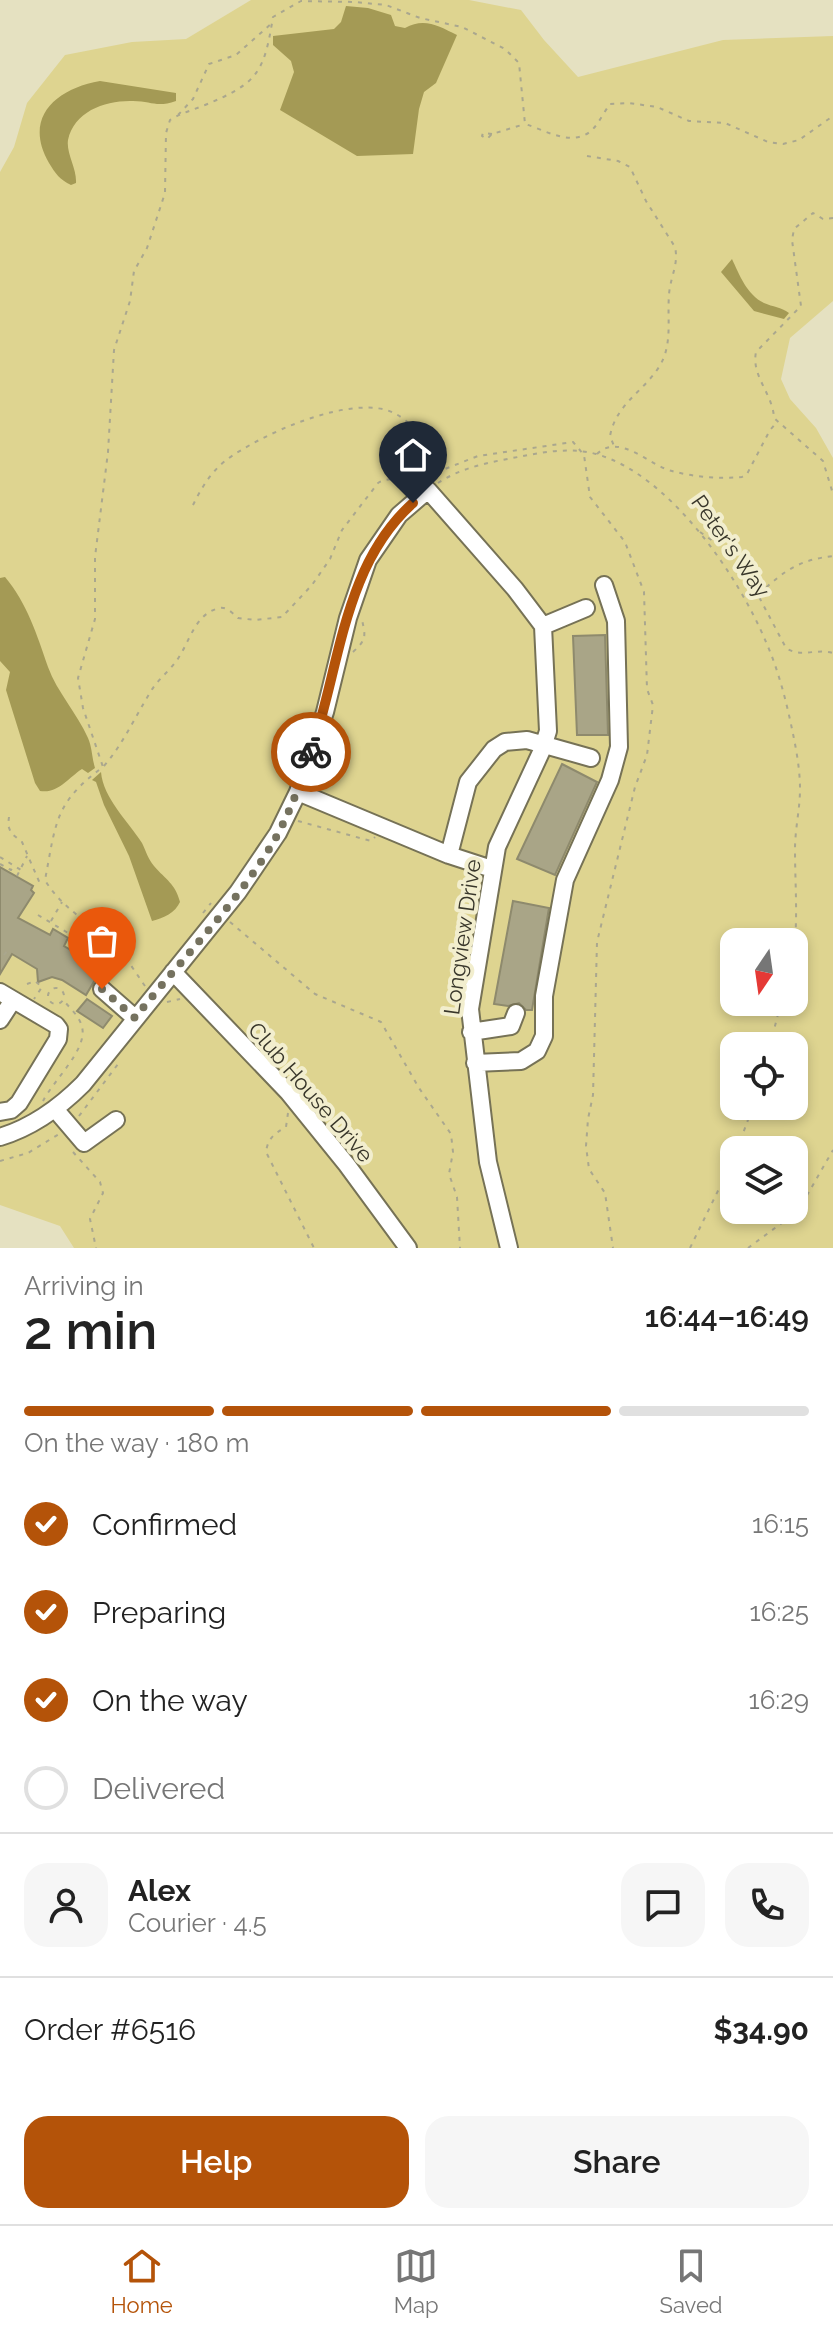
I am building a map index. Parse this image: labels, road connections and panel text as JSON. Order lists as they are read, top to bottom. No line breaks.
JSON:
{"streets":{"street":["Longview Drive","Club House Drive"],"path":["Peter's Way"]},"north":"bottom","page":{"heading":["2 min","Arriving in","16:44–16:49"],"panel":["Alex","Courier · 4.5","Order #6516","$34.90"],"bar":"On the way · 180 m","list":[["Confirmed","16:15"],["Preparing","16:25"],["On the way","16:29"],"Delivered"],"buttons":["Help","Share"],"tabs":["Home","Map","Saved"]}}
